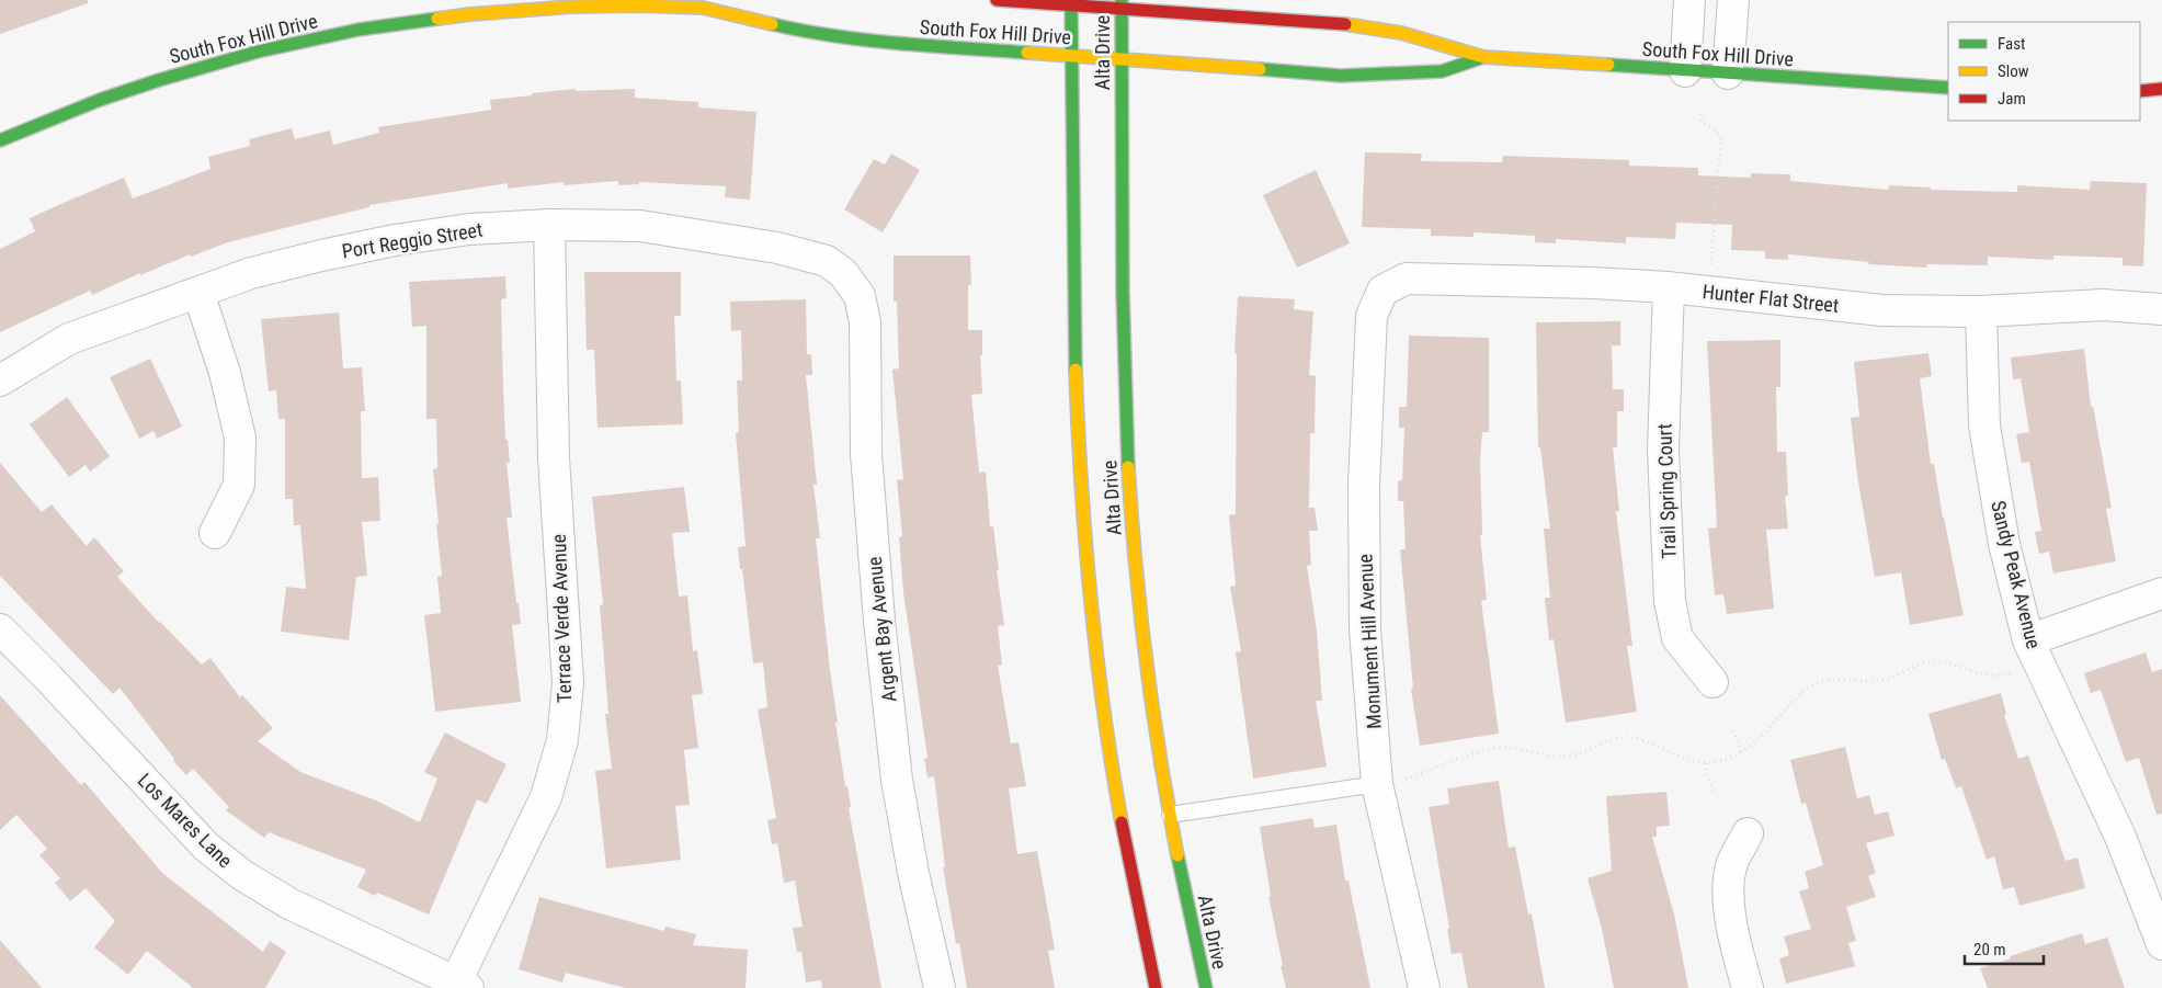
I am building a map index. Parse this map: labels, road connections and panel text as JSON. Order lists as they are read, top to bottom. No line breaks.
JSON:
{"streets":{"street":["South Fox Hill Drive","Alta Drive","Port Reggio Street","Hunter Flat Street","Trail Spring Court","Sandy Peak Avenue","Terrace Verde Avenue","Argent Bay Avenue","Monument Hill Avenue","Los Mares Lane"]},"crossings":[["South Fox Hill Drive","Alta Drive"],["Port Reggio Street","Terrace Verde Avenue"],["Port Reggio Street","Argent Bay Avenue"],["Hunter Flat Street","Trail Spring Court"],["Hunter Flat Street","Sandy Peak Avenue"],["Hunter Flat Street","Monument Hill Avenue"],["Terrace Verde Avenue","Los Mares Lane"]],"legend":["Fast","Slow","Jam"],"scale_bar":"20 m"}
